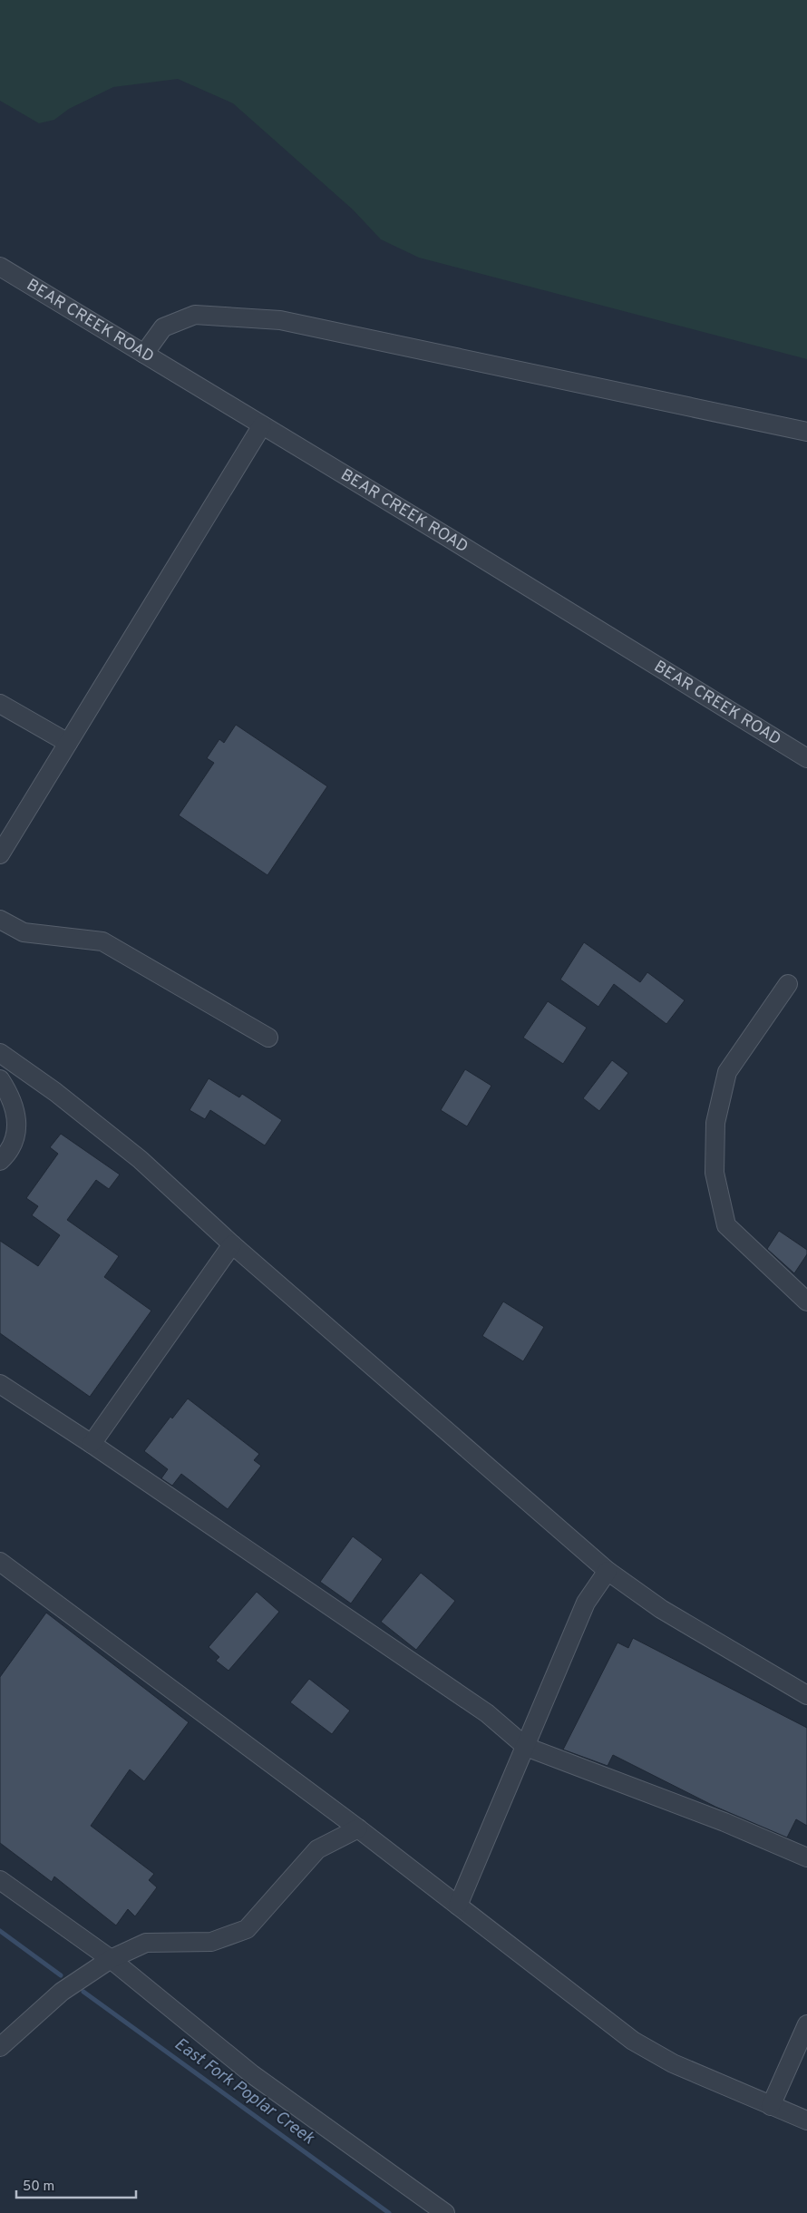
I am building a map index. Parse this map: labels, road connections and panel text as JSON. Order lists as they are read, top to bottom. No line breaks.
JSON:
{"streets":{"street":["BEAR CREEK ROAD"]},"water":["East Fork Poplar Creek"],"scale_bar":"50 m"}
